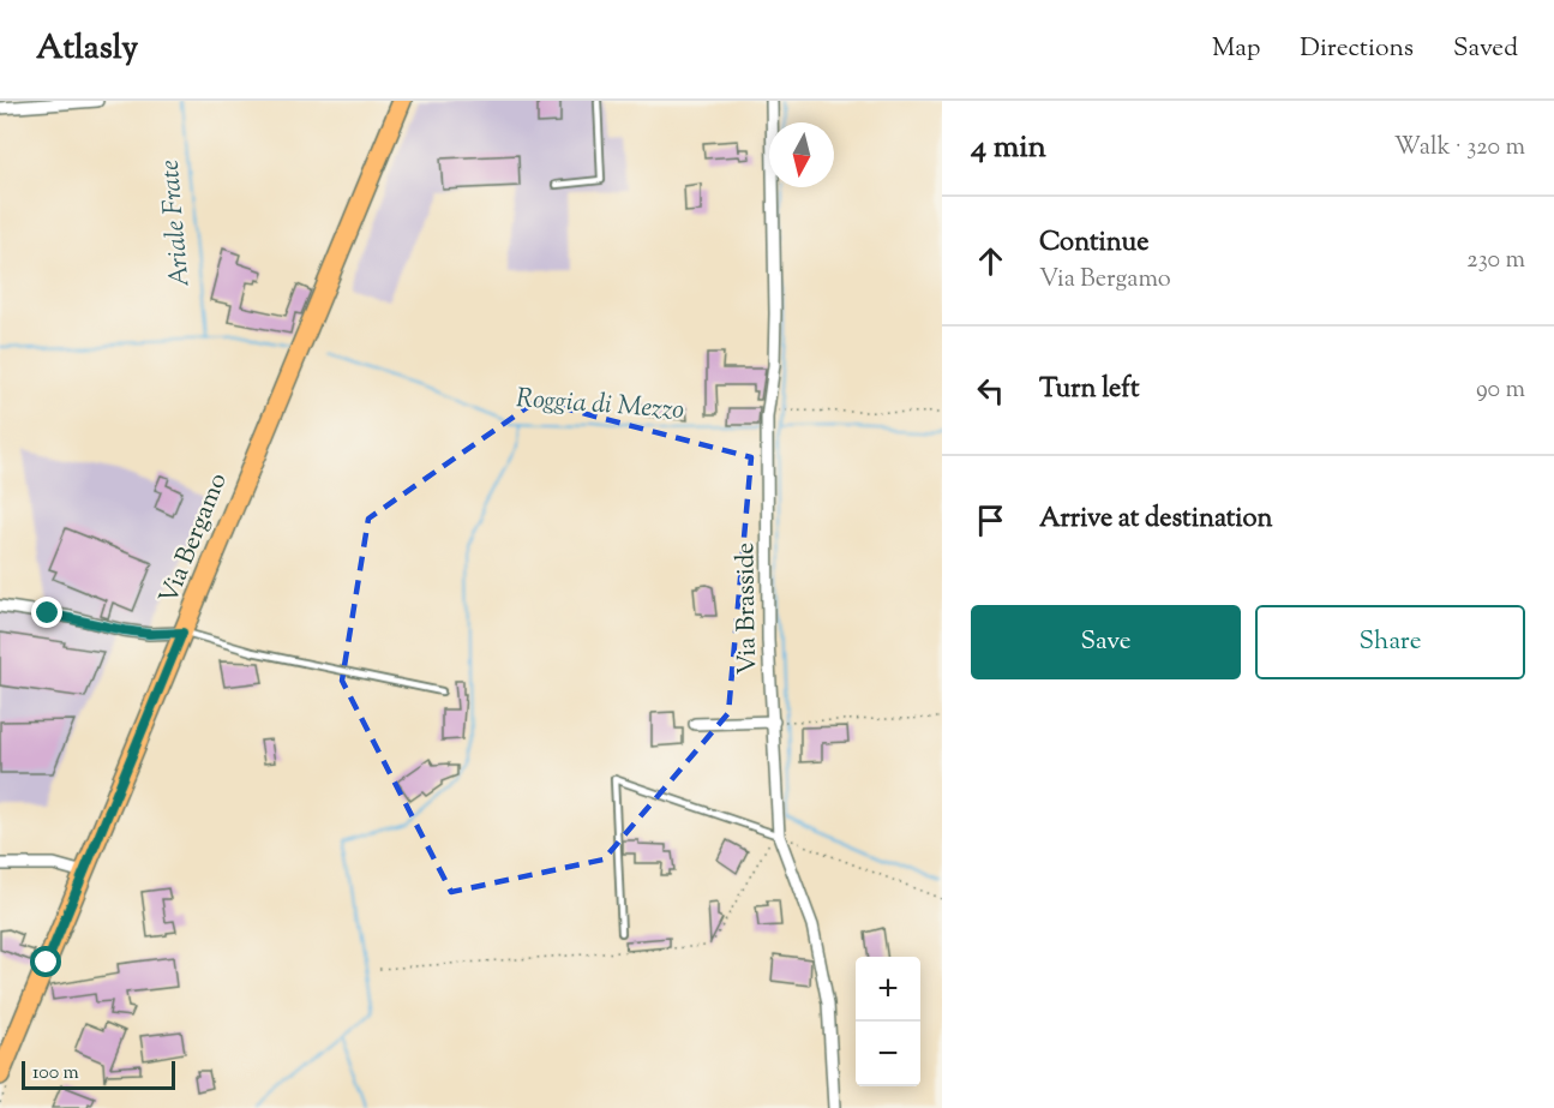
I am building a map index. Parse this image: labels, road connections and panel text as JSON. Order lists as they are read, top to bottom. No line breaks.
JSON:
{"streets":{"main road":["Via Bergamo"],"street":["Via Brasside"]},"water":["Ariale Frate","Roggia di Mezzo"],"scale_bar":"100 m","north":"bottom","page":{"header":"Atlasly","nav":["Map","Directions","Saved"],"heading":["4 min","Walk · 320 m"],"list":[["Continue","Via Bergamo","230 m"],["Turn left","90 m"],"Arrive at destination"],"buttons":["Save","Share"],"map_buttons":["+","−"],"scale":"100 m"}}
